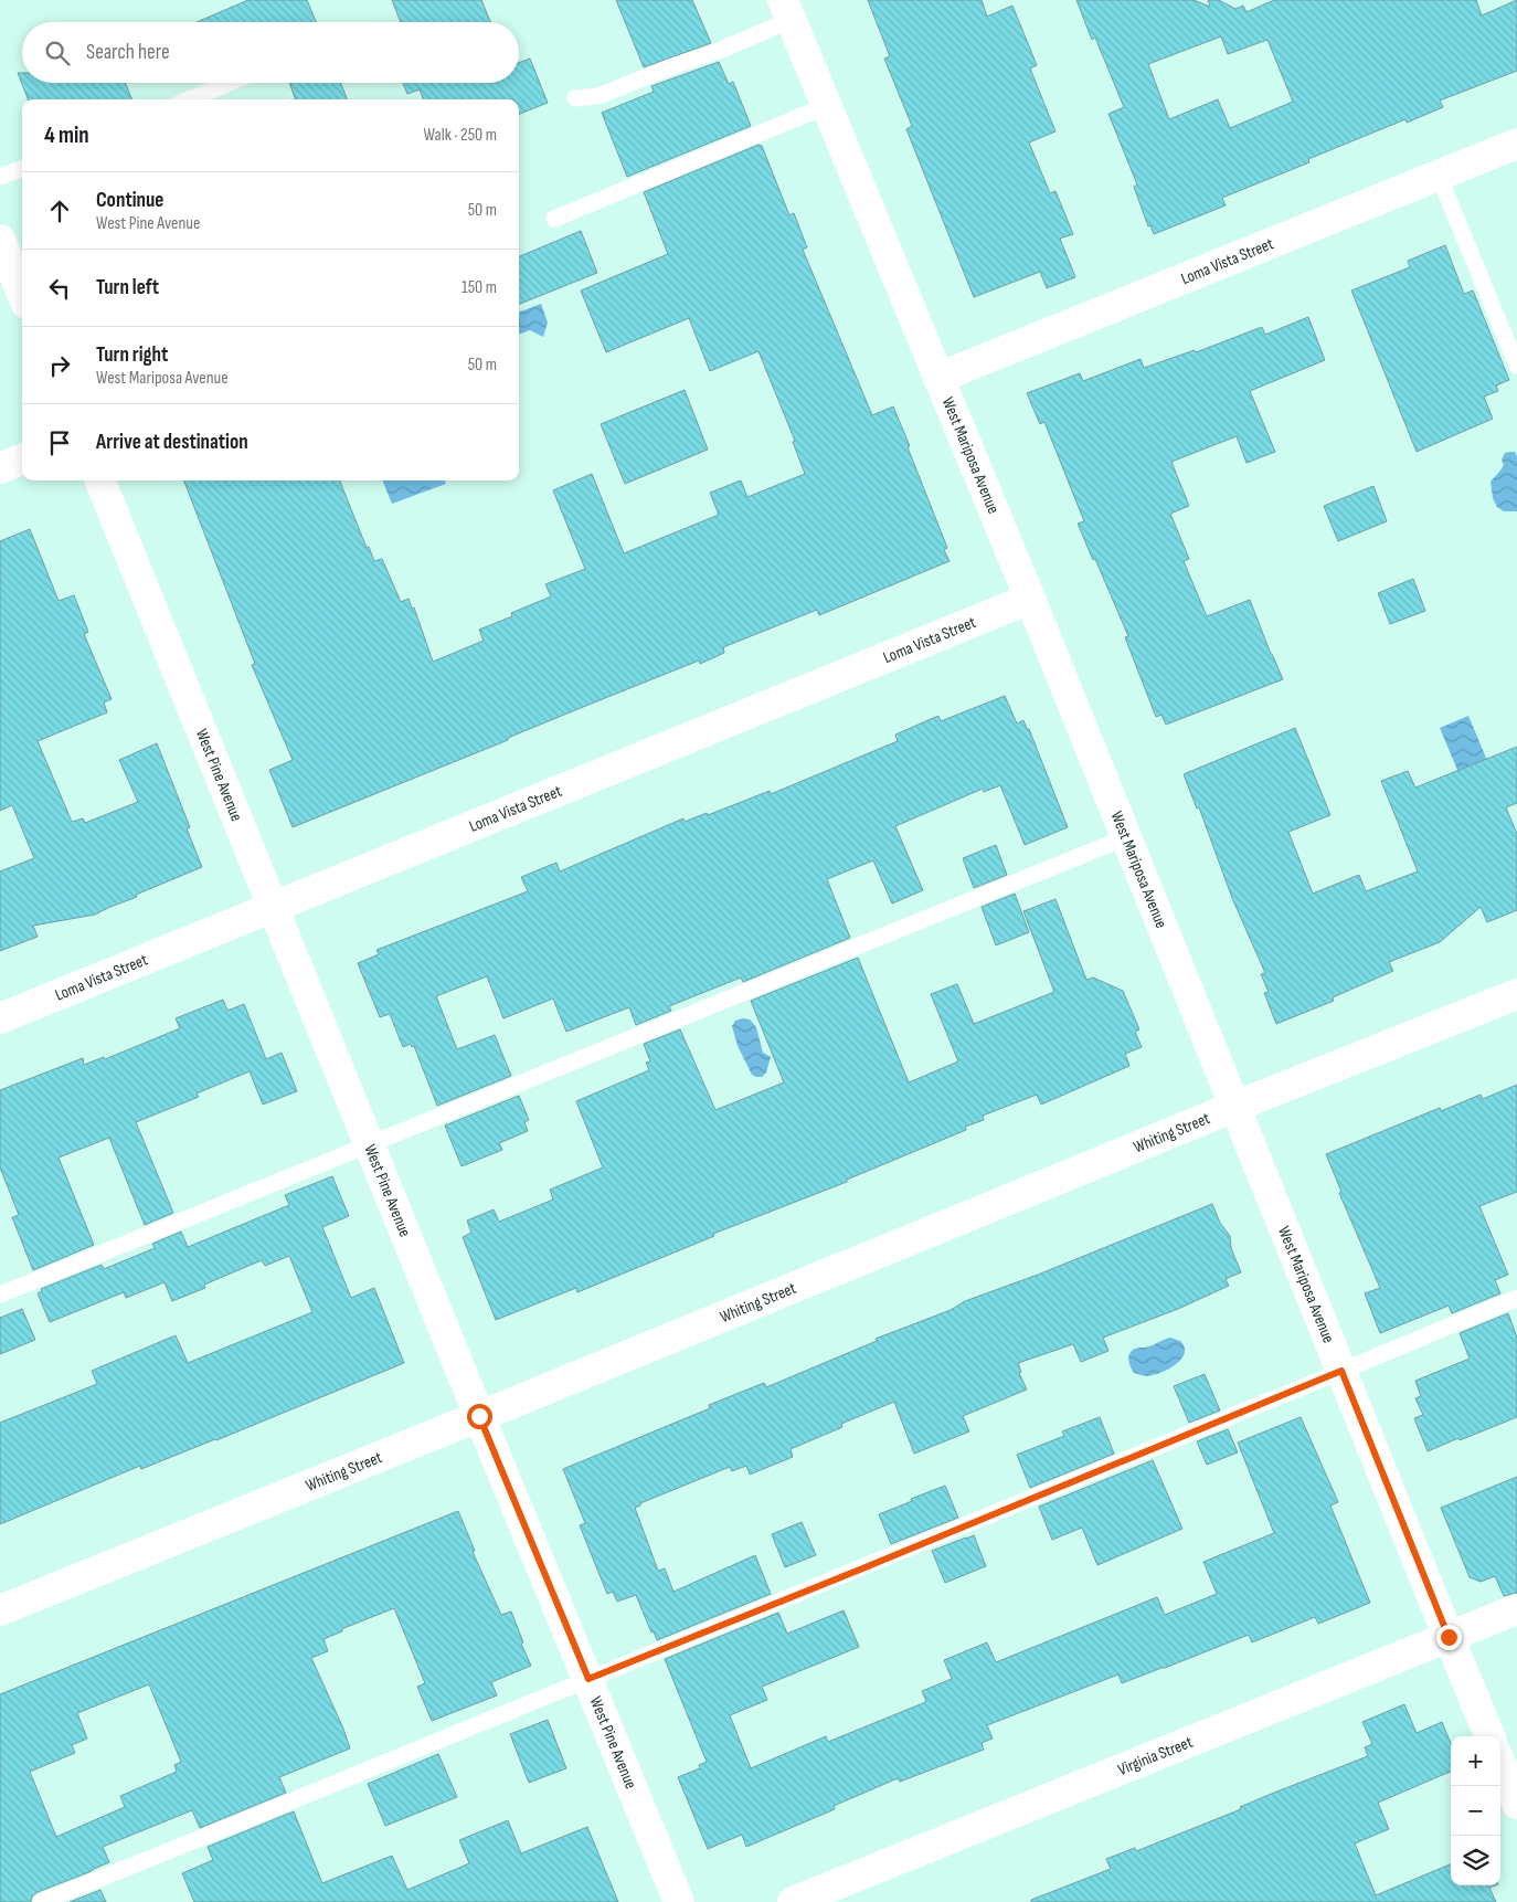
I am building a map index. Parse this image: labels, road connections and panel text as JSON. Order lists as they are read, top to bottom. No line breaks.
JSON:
{"streets":{"street":["Loma Vista Street","West Mariposa Avenue","West Pine Avenue","Whiting Street","Virginia Street"]},"crossings":[["Loma Vista Street","West Mariposa Avenue"],["Loma Vista Street","West Pine Avenue"],["West Mariposa Avenue","Whiting Street"],["West Mariposa Avenue","Virginia Street"],["West Pine Avenue","Whiting Street"]],"page":{"search":"Search here","heading":["4 min","Walk · 250 m"],"list":[["Continue","West Pine Avenue","50 m"],["Turn left","150 m"],["Turn right","West Mariposa Avenue","50 m"],"Arrive at destination"],"map_buttons":["+","−"]}}
